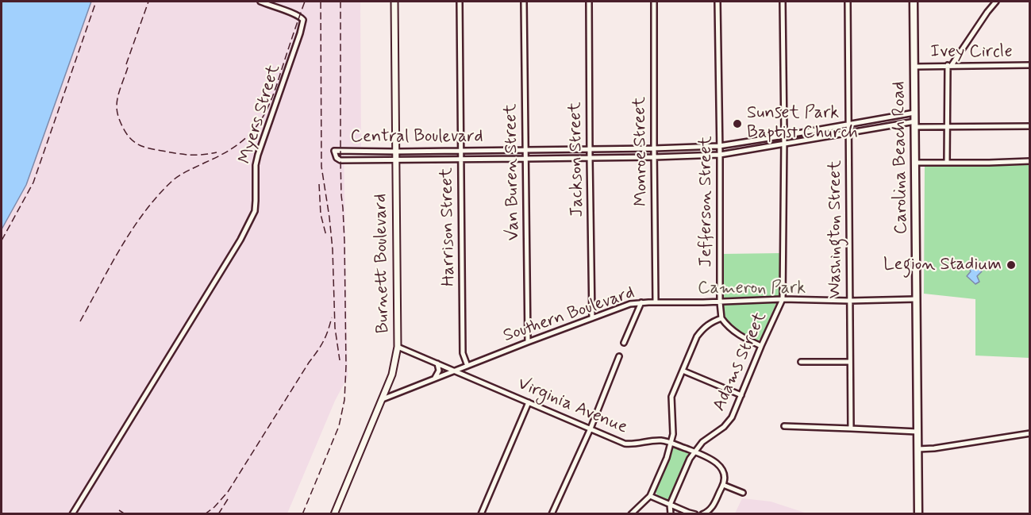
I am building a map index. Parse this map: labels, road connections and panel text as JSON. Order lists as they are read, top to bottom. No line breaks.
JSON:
{"streets":{"highway":["Carolina Beach Road"],"main road":["Burnett Boulevard"],"street":["Ivey Circle","Myers Street","Central Boulevard","Monroe Street","Jackson Street","Van Buren Street","Jefferson Street","Harrison Street","Washington Street","Southern Boulevard","Adams Street","Virginia Avenue"]},"crossings":[["Ivey Circle","Carolina Beach Road"],["Central Boulevard","Monroe Street"],["Central Boulevard","Carolina Beach Road"],["Central Boulevard","Jackson Street"],["Central Boulevard","Van Buren Street"],["Central Boulevard","Jefferson Street"],["Central Boulevard","Harrison Street"],["Central Boulevard","Washington Street"],["Central Boulevard","Burnett Boulevard"],["Central Boulevard","Adams Street"],["Monroe Street","Southern Boulevard"],["Carolina Beach Road","Southern Boulevard"],["Jackson Street","Southern Boulevard"],["Van Buren Street","Southern Boulevard"],["Jefferson Street","Southern Boulevard"],["Harrison Street","Southern Boulevard"],["Washington Street","Southern Boulevard"],["Burnett Boulevard","Southern Boulevard"],["Burnett Boulevard","Virginia Avenue"],["Southern Boulevard","Adams Street"],["Southern Boulevard","Virginia Avenue"],["Adams Street","Virginia Avenue"]],"parks":["Cameron Park"],"places":["Sunset Park Baptist Church","Legion Stadium"]}
